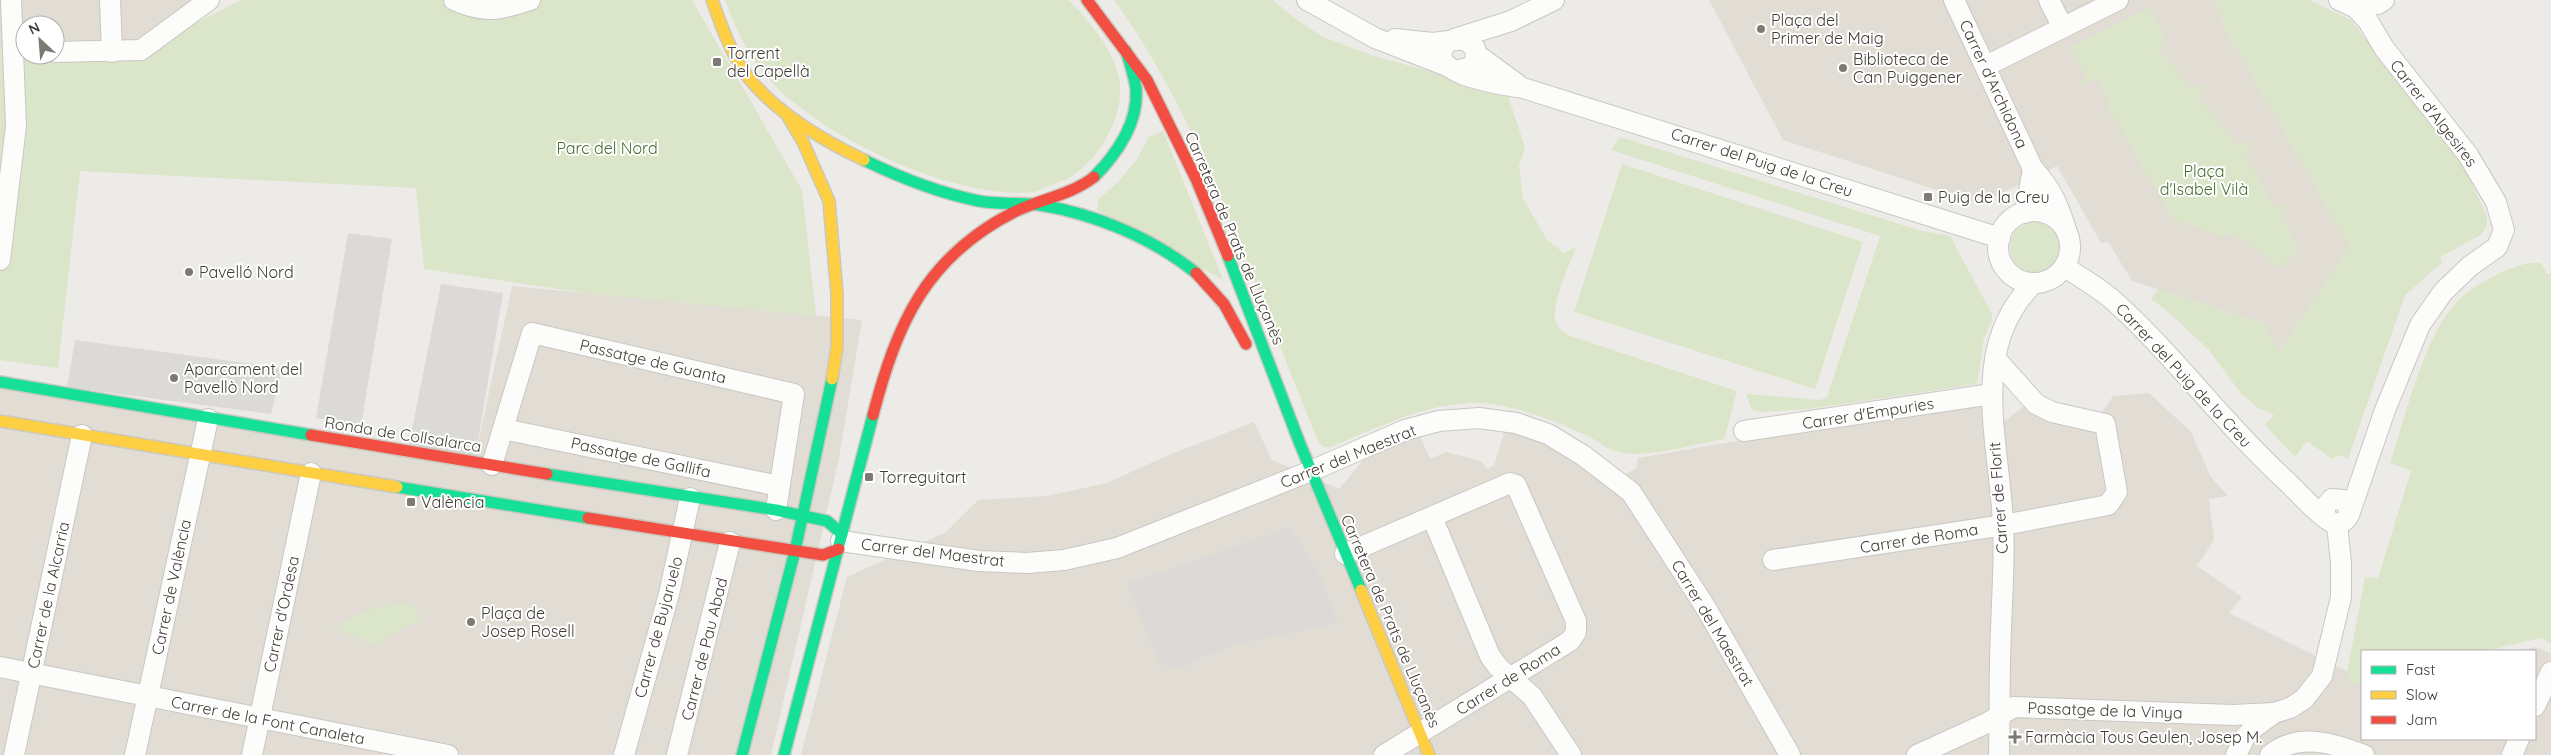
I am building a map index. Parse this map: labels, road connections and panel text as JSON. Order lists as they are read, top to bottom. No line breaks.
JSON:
{"streets":{"street":["Carrer d'Archidona","Carrer d'Algesires","Carrer del Puig de la Creu","Carretera de Prats de Lluçanès","Passatge de Guanta","Carrer d'Empuries","Ronda de Collsalarca","Carrer del Maestrat","Passatge de Gallifa","Carrer de Florit","Carrer de Roma","Carrer de València","Carrer de la Alcarria","Carrer d'Ordesa","Carrer de Bujaruelo","Carrer de Pau Abad","Passatge de la Vinya","Carrer de la Font Canaleta"]},"crossings":[["Carrer d'Archidona","Carrer del Puig de la Creu"],["Carrer d'Archidona","Carrer de Florit"],["Carrer d'Algesires","Carrer del Puig de la Creu"],["Carrer del Puig de la Creu","Carrer de Florit"],["Carretera de Prats de Lluçanès","Carrer del Maestrat"],["Carretera de Prats de Lluçanès","Carrer de Roma"],["Passatge de Guanta","Ronda de Collsalarca"],["Passatge de Guanta","Passatge de Gallifa"],["Carrer d'Empuries","Carrer de Florit"],["Ronda de Collsalarca","Carrer del Maestrat"],["Ronda de Collsalarca","Carrer de València"],["Ronda de Collsalarca","Carrer de Bujaruelo"],["Carrer de Florit","Carrer de Roma"],["Carrer de Florit","Passatge de la Vinya"],["Carrer de València","Carrer de la Font Canaleta"],["Carrer de la Alcarria","Carrer de la Font Canaleta"],["Carrer d'Ordesa","Carrer de la Font Canaleta"]],"parks":["Parc del Nord","Plaça d'Isabel Vilà"],"places":{"other":["Plaça del Primer de Maig","Biblioteca de Can Puiggener","Pavelló Nord","Aparcament del Pavellò Nord","Plaça de Josep Rosell"],"transit":["Torrent del Capellà","Puig de la Creu","Torreguitart","València"],"health":["Farmàcia Tous Geulen, Josep M."]},"legend":["Fast","Slow","Jam"],"north":"top left"}
